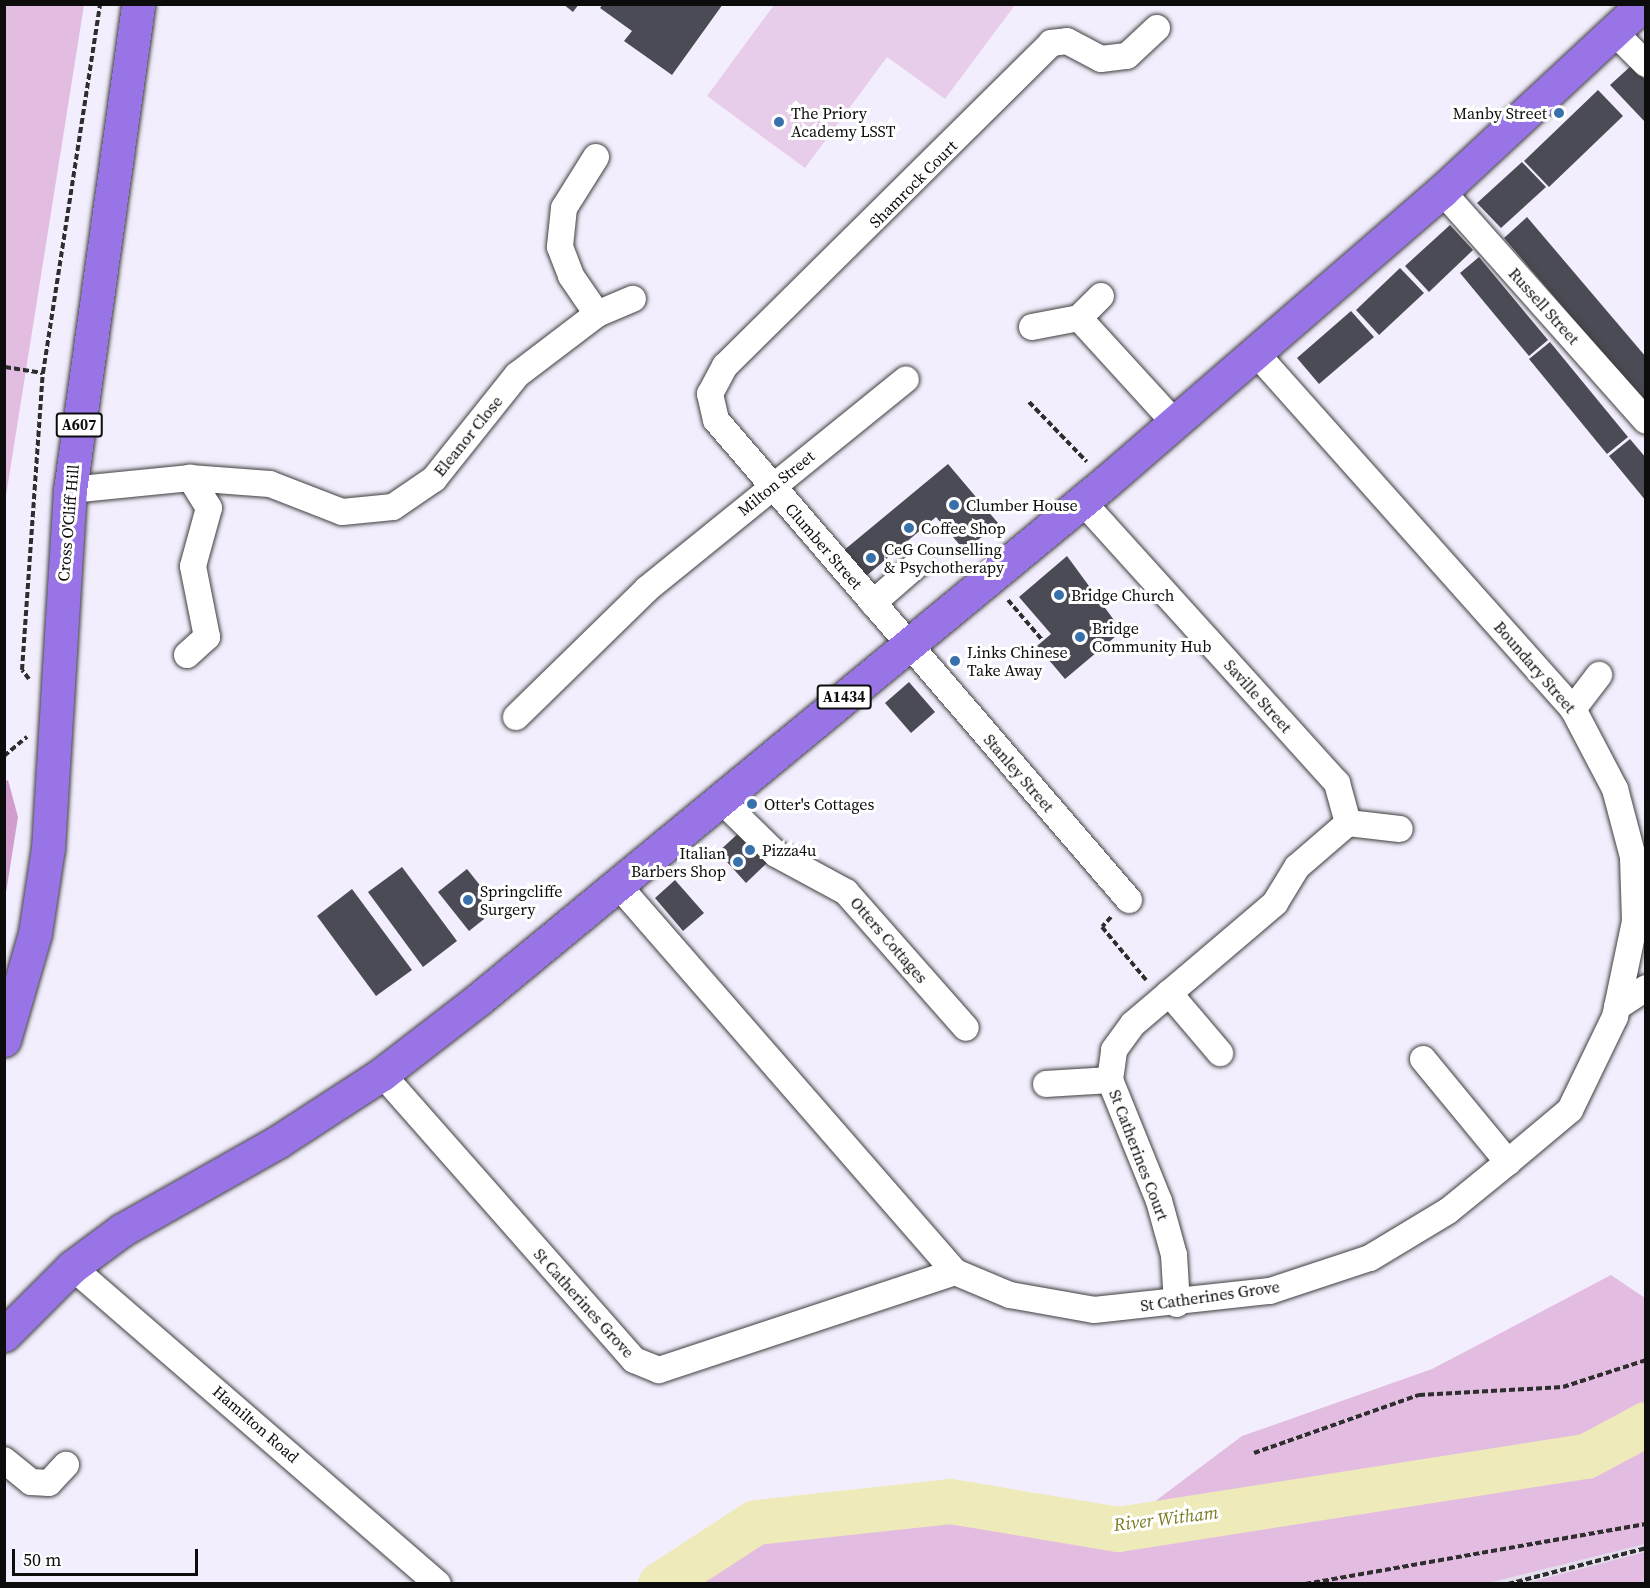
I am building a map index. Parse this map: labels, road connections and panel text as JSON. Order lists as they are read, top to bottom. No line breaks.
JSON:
{"streets":{"main road":["A607","Cross O'Cliff Hill","A1434"],"street":["Shamrock Court","Russell Street","Eleanor Close","Milton Street","Clumber Street","Boundary Street","Saville Street","Stanley Street","Otters Cottages","St Catherines Court","St Catherines Grove","Hamilton Road"]},"crossings":[["Shamrock Court","Clumber Street"],["Russell Street","A1434"],["Eleanor Close","Cross O'Cliff Hill"],["Milton Street","Clumber Street"],["Clumber Street","A1434"],["Clumber Street","Stanley Street"],["Boundary Street","A1434"],["Boundary Street","St Catherines Grove"],["Saville Street","A1434"],["Saville Street","St Catherines Court"],["A1434","Stanley Street"],["A1434","Otters Cottages"],["A1434","St Catherines Grove"],["A1434","Hamilton Road"],["St Catherines Court","St Catherines Grove"]],"water":["River Witham"],"places":["Manby Street","The Priory Academy LSST","Clumber House","Coffee Shop","CeG Counselling & Psychotherapy","Bridge Church","Bridge Community Hub","Links Chinese Take Away","Otter's Cottages","Pizza4u","Italian Barbers Shop","Springcliffe Surgery"],"scale_bar":"50 m"}
